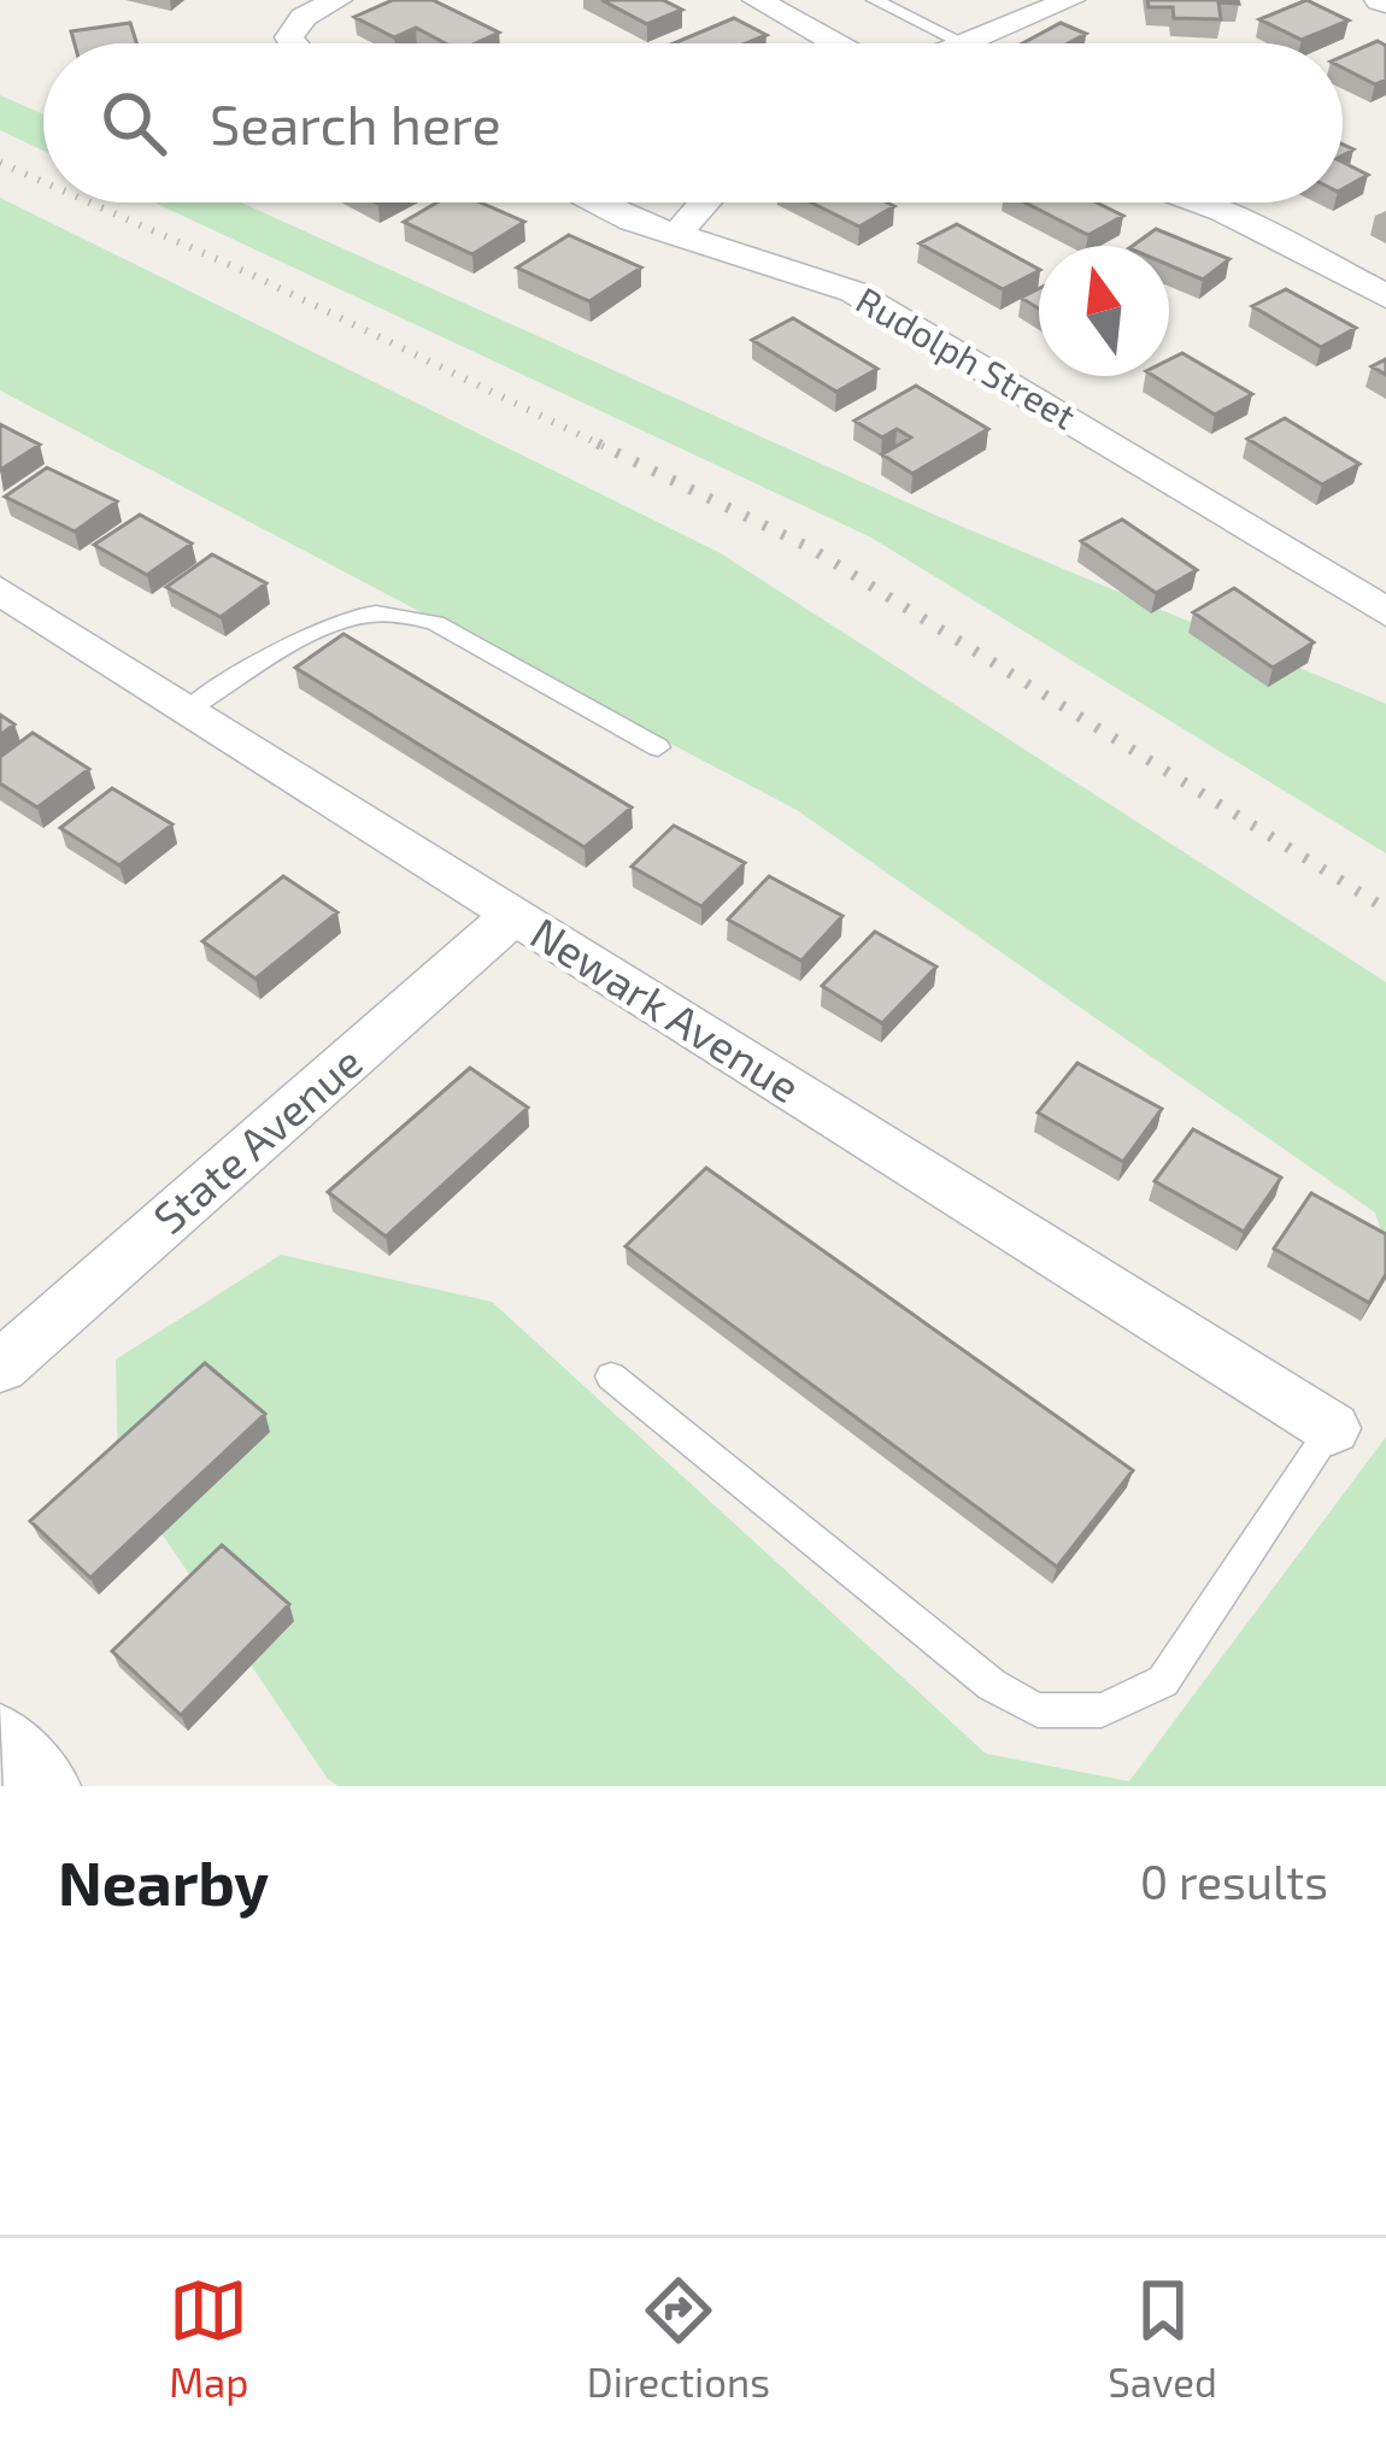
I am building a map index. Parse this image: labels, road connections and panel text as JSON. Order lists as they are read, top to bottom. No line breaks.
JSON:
{"streets":{"street":["Rudolph Street","Newark Avenue","State Avenue"]},"crossings":[["Newark Avenue","State Avenue"]],"north":"top","page":{"search":"Search here","heading":["Nearby","0 results"],"nav":["Map","Directions","Saved"]}}
